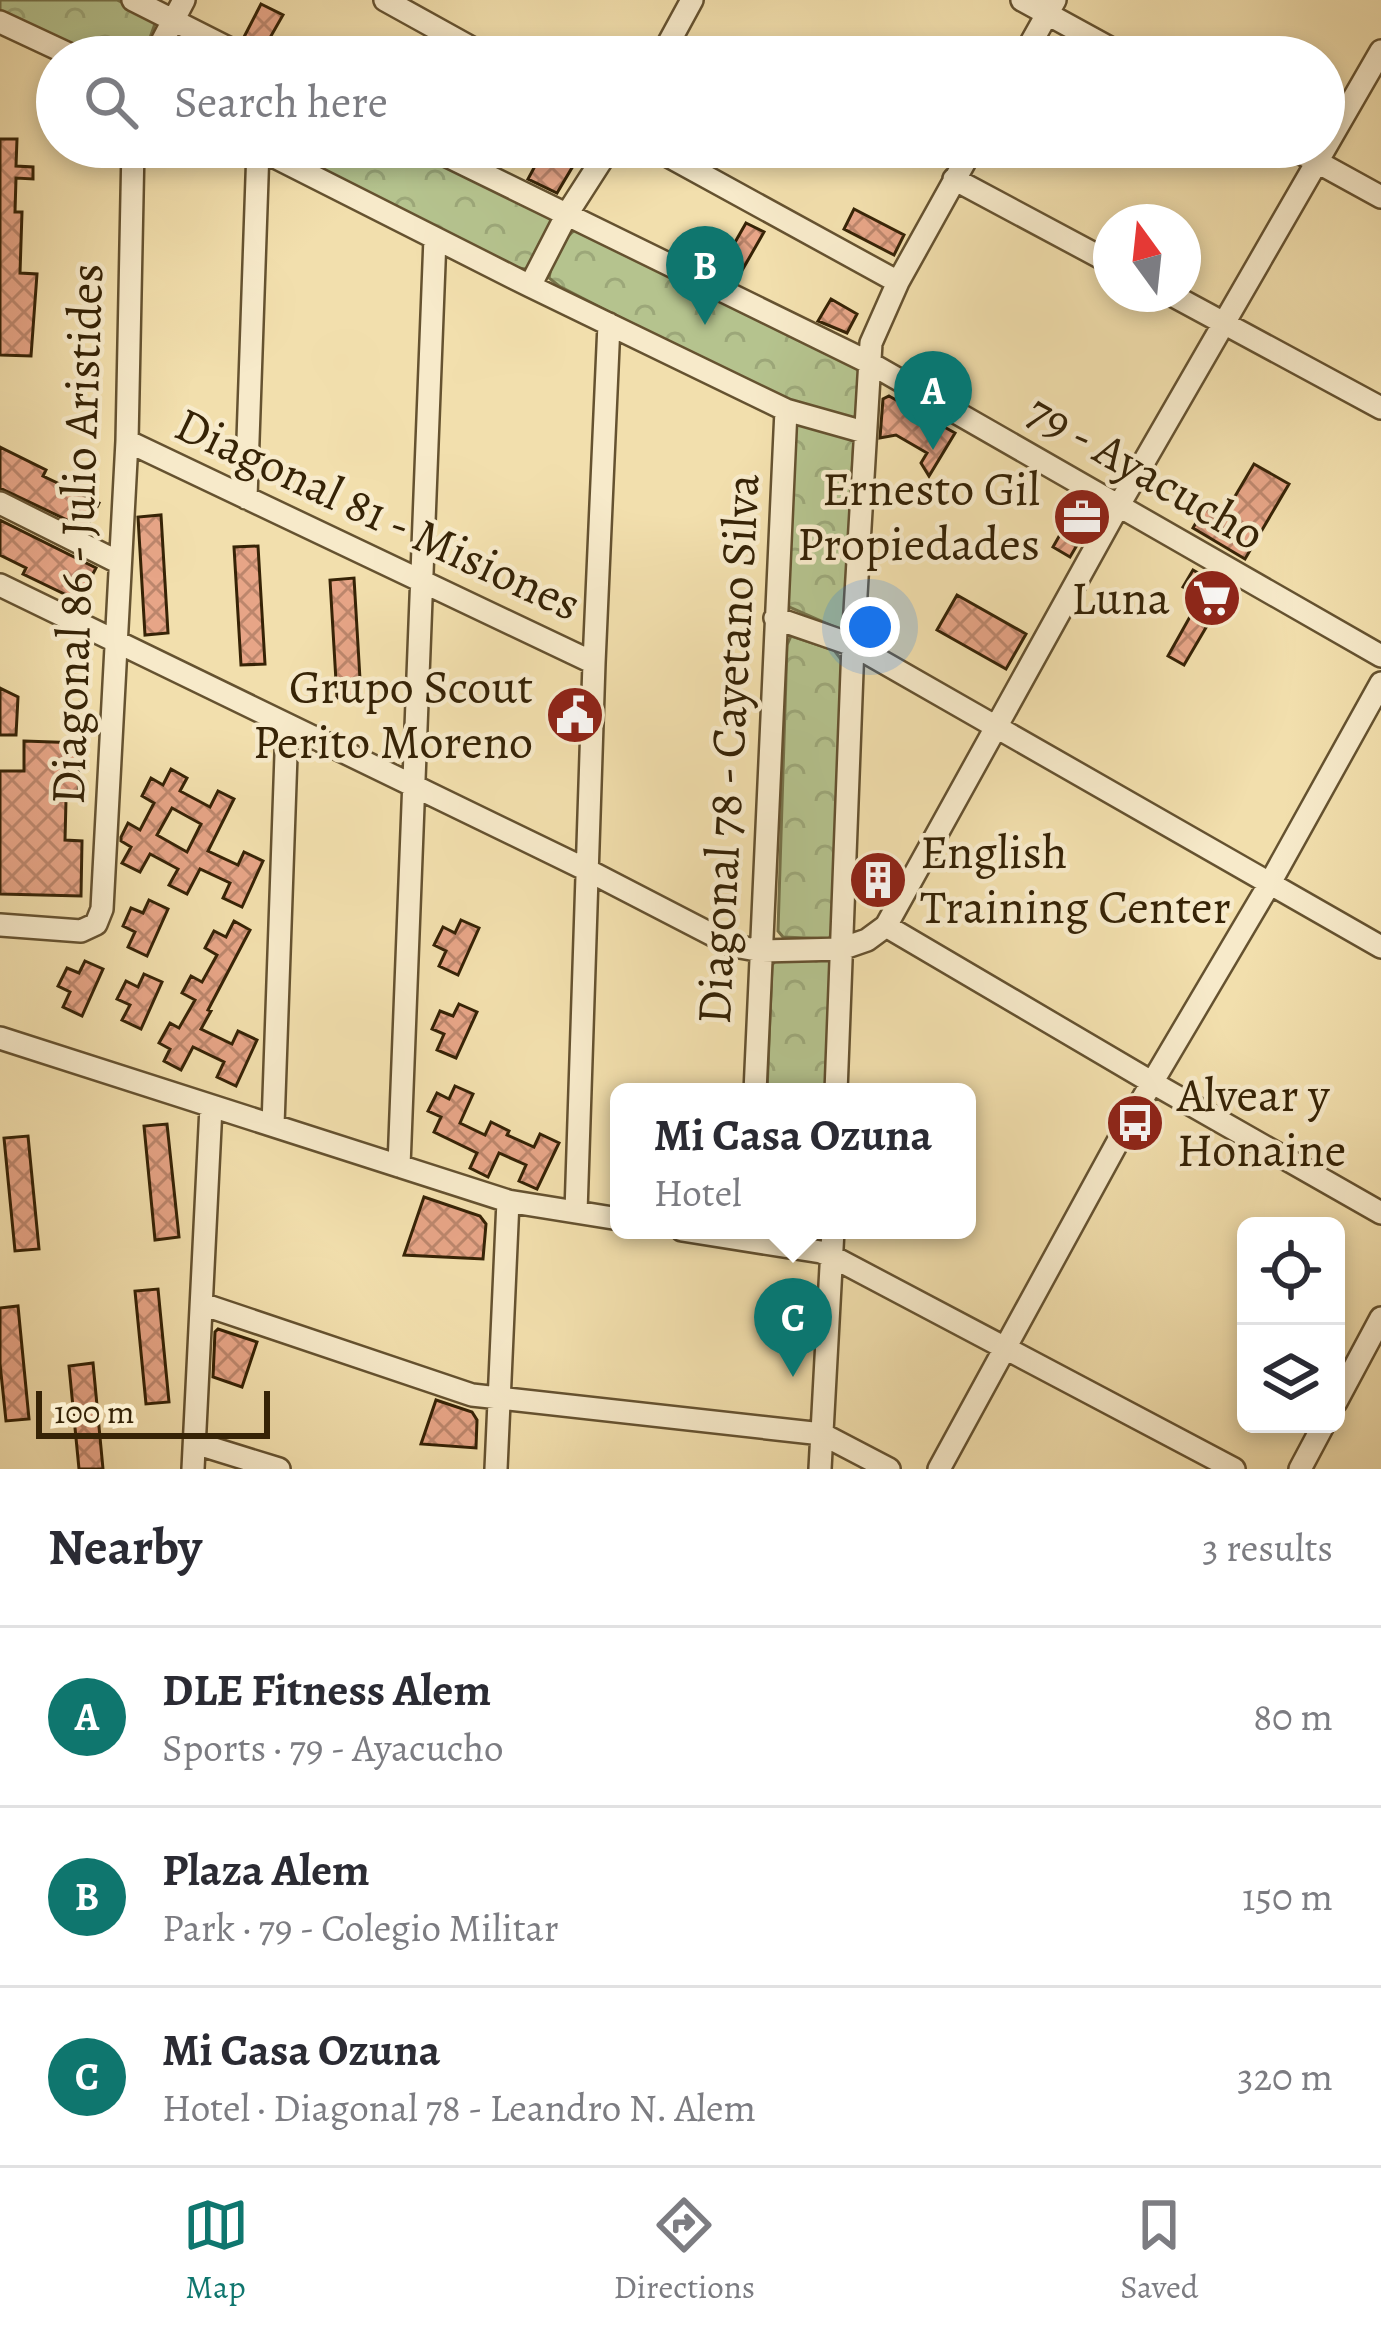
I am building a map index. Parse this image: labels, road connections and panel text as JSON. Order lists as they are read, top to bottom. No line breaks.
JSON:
{"streets":{"street":["79 - Ayacucho","Diagonal 81 - Misiones","Diagonal 86 - Julio Aristides","Diagonal 78 - Cayetano Silva"]},"crossings":[["Diagonal 81 - Misiones","Diagonal 86 - Julio Aristides"]],"places":{"office":["Ernesto Gil Propiedades"],"supermarket":["Luna"],"public building":["Grupo Scout Perito Moreno"],"building":["English Training Center"],"bus stop":["Alvear y Honaine"]},"scale_bar":"100 m","north":"top","page":{"search":"Search here","pins":["B","A","C"],"popup":["Mi Casa Ozuna","Hotel"],"scale":"100 m","heading":["Nearby","3 results"],"list":[{"mark":"A","name":"DLE Fitness Alem","note":"Sports · 79 - Ayacucho","value":"80 m"},{"mark":"B","name":"Plaza Alem","note":"Park · 79 - Colegio Militar","value":"150 m"},{"mark":"C","name":"Mi Casa Ozuna","note":"Hotel · Diagonal 78 - Leandro N. Alem","value":"320 m"}],"nav":["Map","Directions","Saved"]}}
